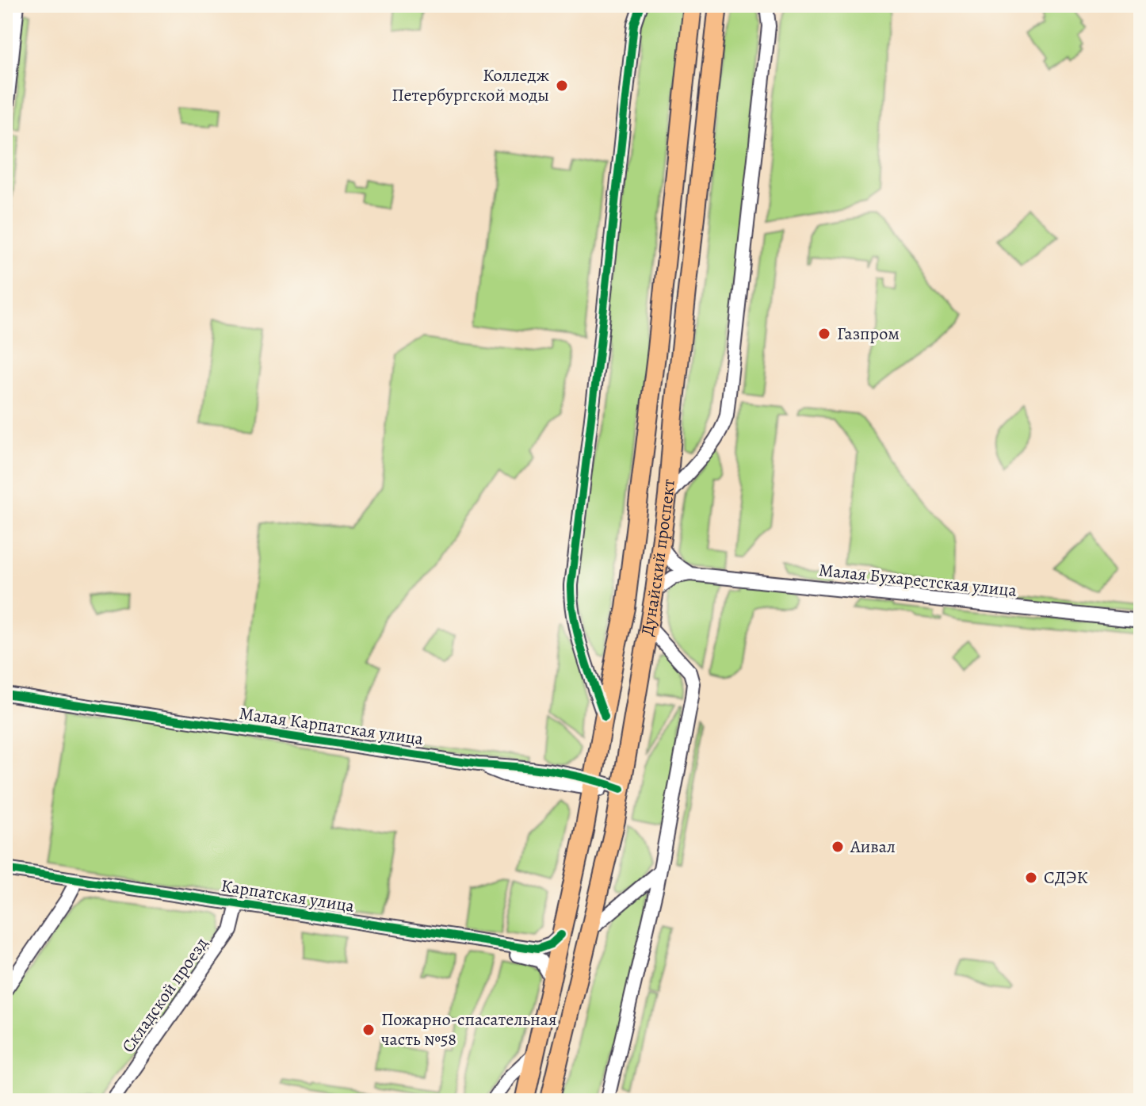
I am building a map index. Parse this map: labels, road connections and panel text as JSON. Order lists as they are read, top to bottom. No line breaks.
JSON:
{"streets":{"main road":["Дунайский проспект"],"street":["Малая Бухарестская улица","Малая Карпатская улица","Карпатская улица","Складской проезд"]},"crossings":[["Дунайский проспект","Малая Бухарестская улица"],["Дунайский проспект","Малая Карпатская улица"],["Дунайский проспект","Карпатская улица"],["Карпатская улица","Складской проезд"]],"places":["Колледж Петербургской моды","Газпром","Аивал","СДЭК","Пожарно-спасательная часть №58"]}
